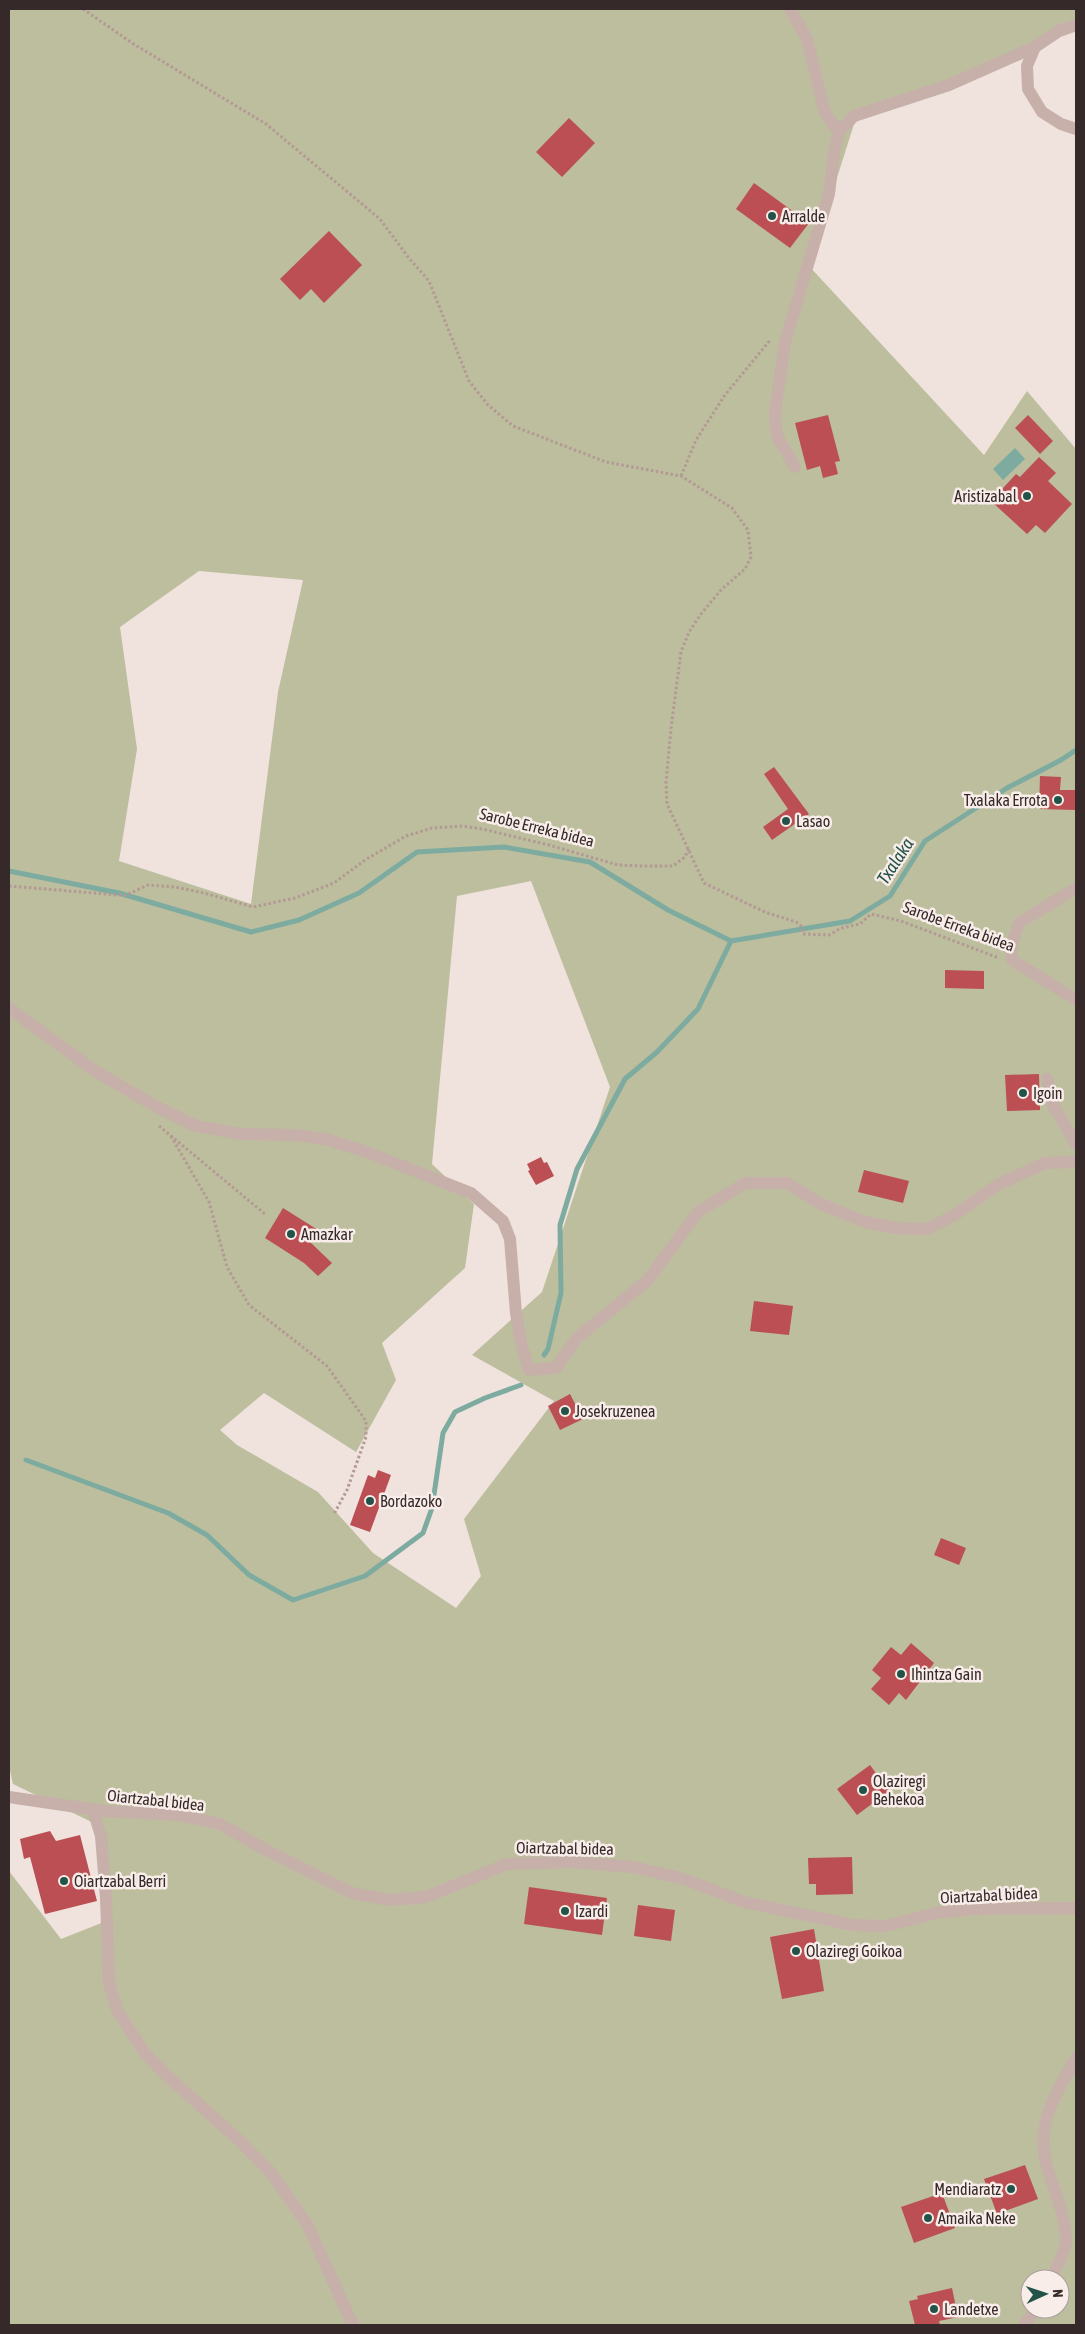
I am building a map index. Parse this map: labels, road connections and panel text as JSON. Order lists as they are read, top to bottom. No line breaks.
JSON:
{"streets":{"street":["Oiartzabal bidea"],"path":["Sarobe Erreka bidea"]},"water":["Txalaka"],"places":["Arralde","Aristizabal","Txalaka Errota","Lasao","Igoin","Amazkar","Josekruzenea","Bordazoko","Ihintza Gain","Olaziregi Behekoa","Oiartzabal Berri","Izardi","Olaziregi Goikoa","Mendiaratz","Amaika Neke","Landetxe"],"north":"right"}
